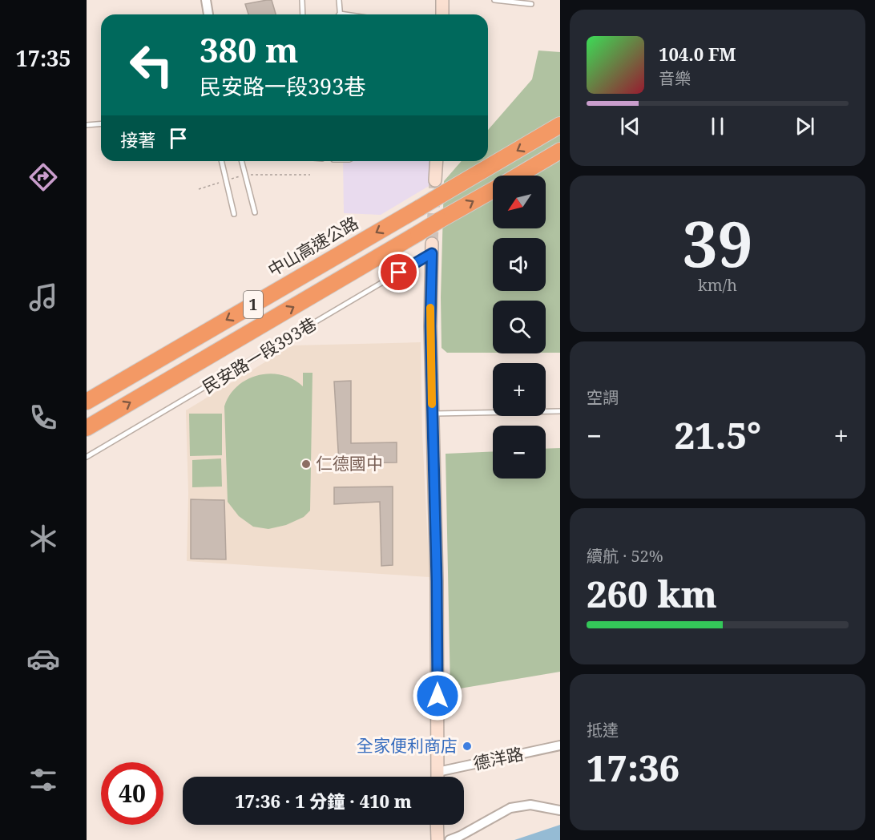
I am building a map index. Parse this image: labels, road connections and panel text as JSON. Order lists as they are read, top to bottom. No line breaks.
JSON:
{"streets":{"highway":["中山高速公路","1"],"street":["德洋路"],"lane":["民安路一段393巷"]},"places":["仁德國中","全家便利商店"],"north":"bottom left","page":{"tabs":"17:35","turn":["380 m","民安路一段393巷"],"song":["104.0 FM","音樂"],"then":"接著","map_buttons":["+","−"],"tile":[["39","km/h"],"空調",["續航 · 52%","260 km"],["抵達","17:36"]],"heat":["−","21.5°","+"],"limit":"40","trip":"17:36 · 1 分鐘 · 410 m"}}
